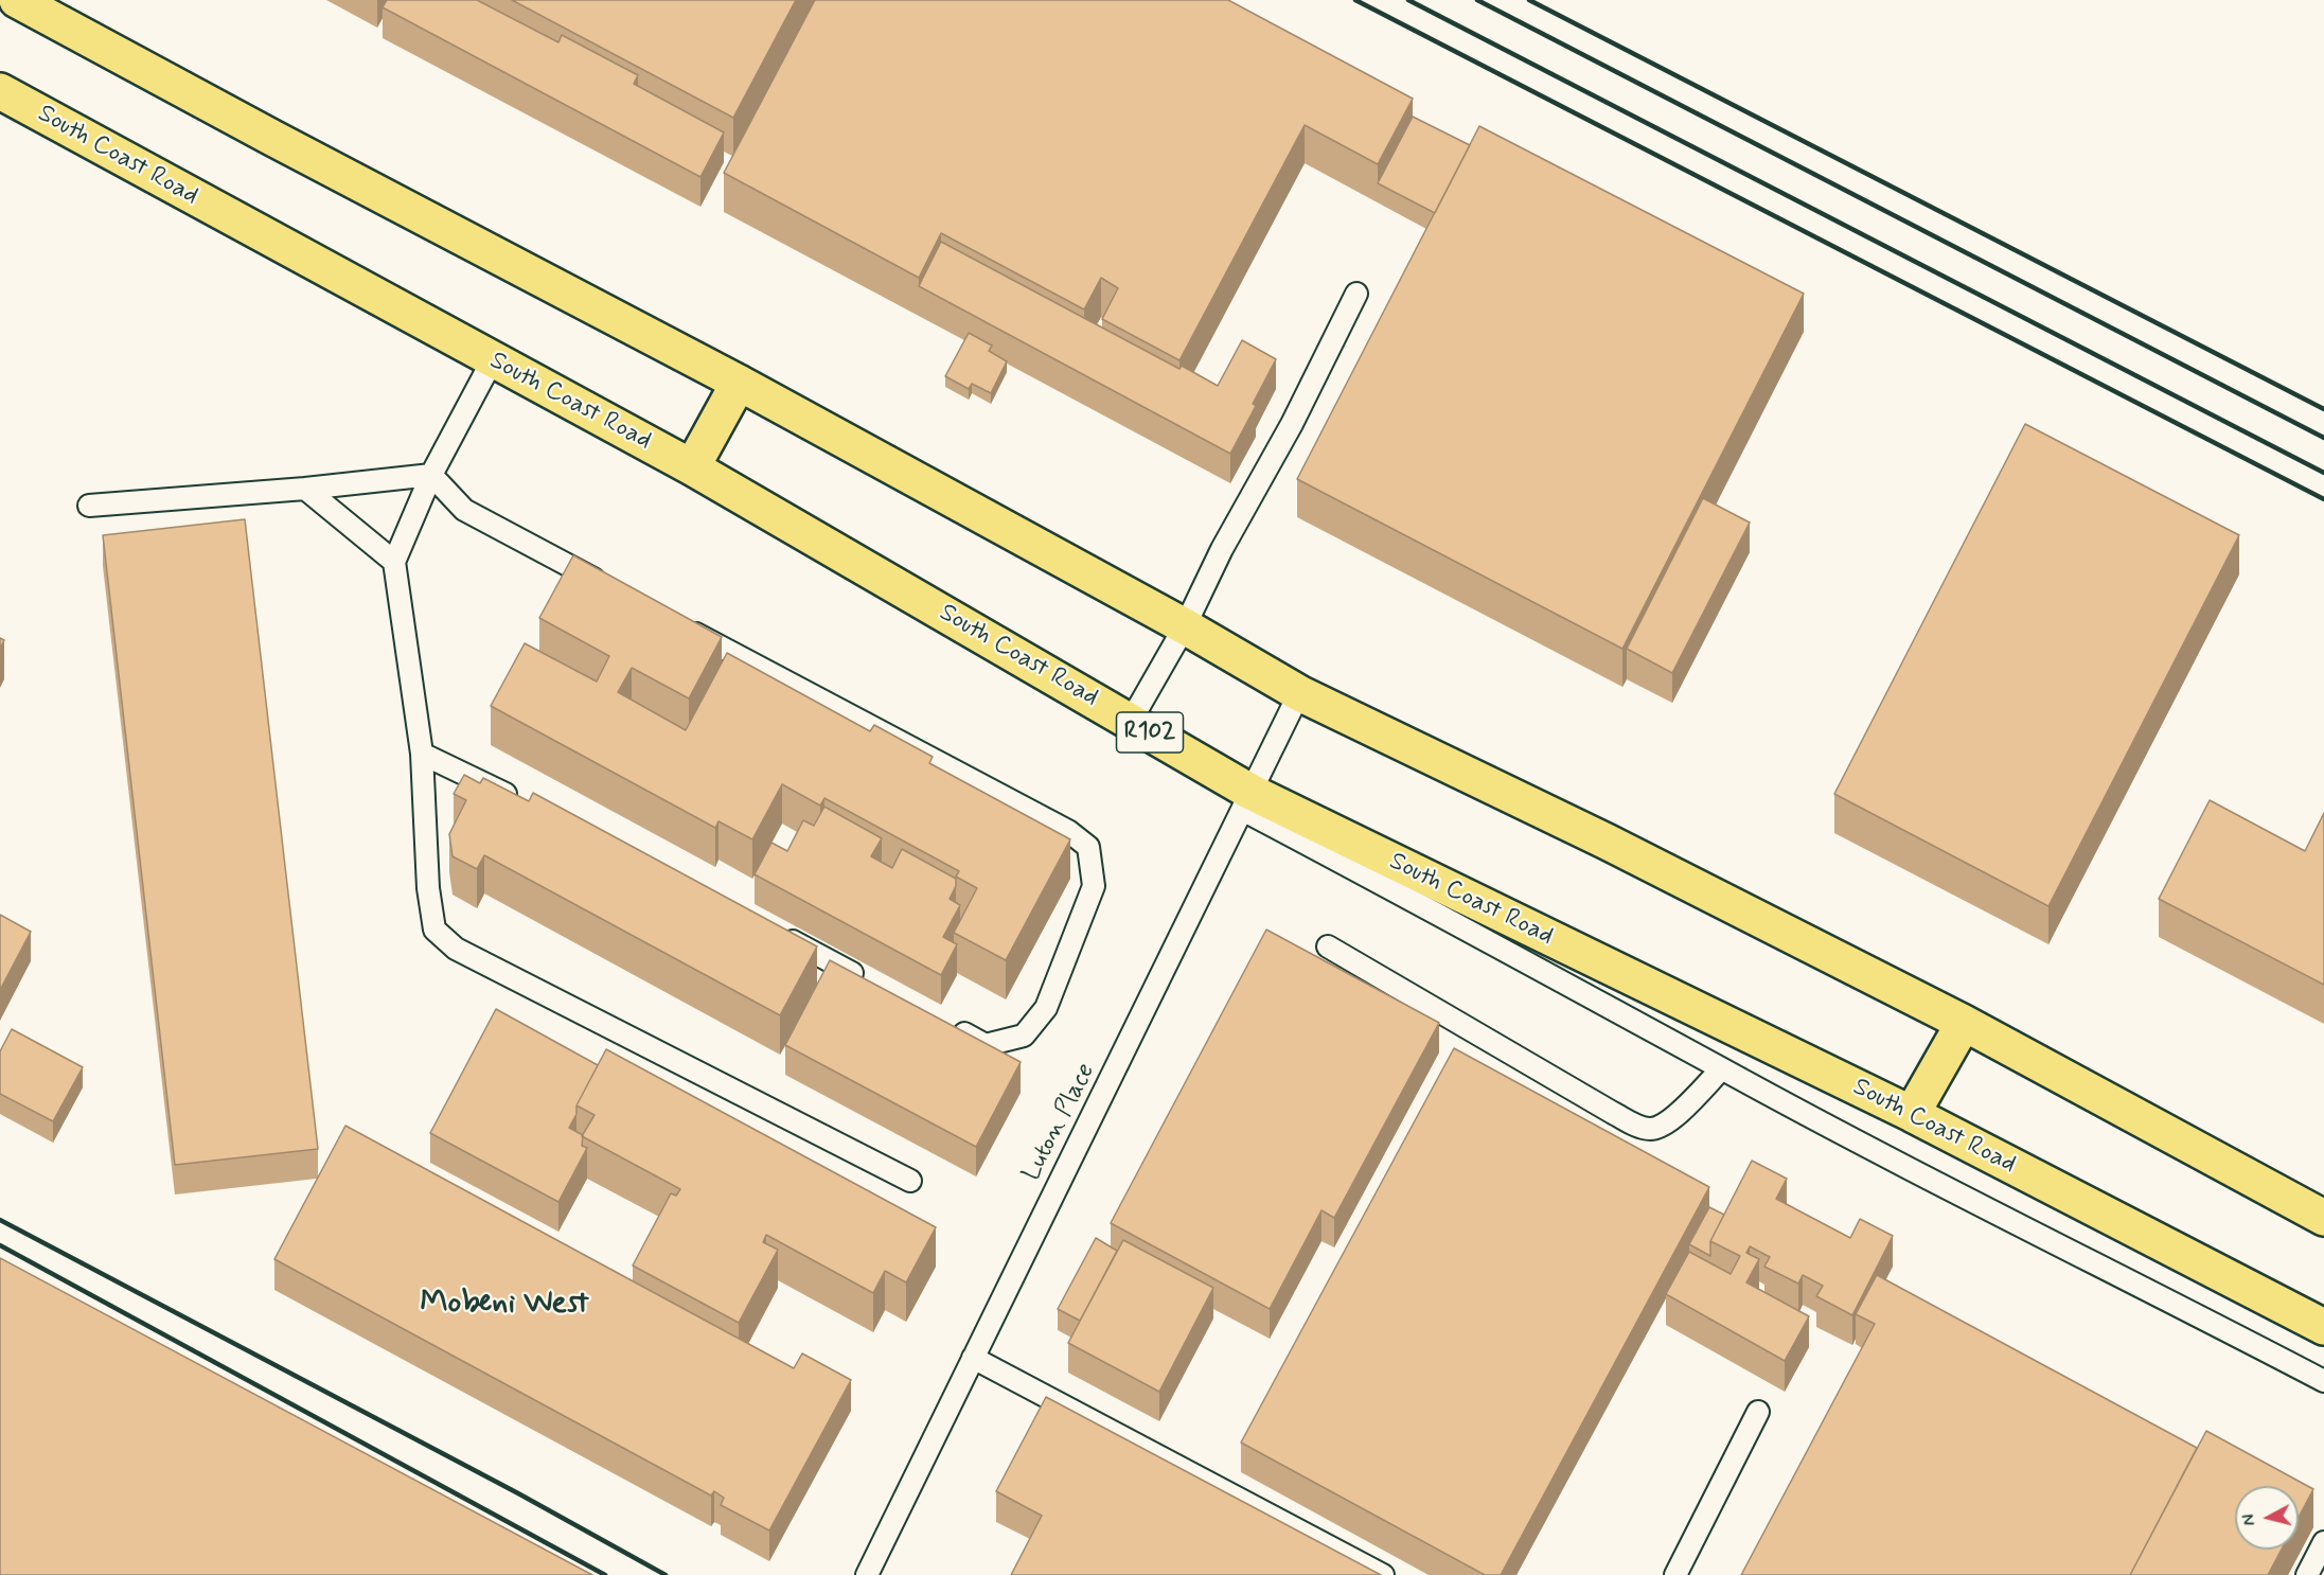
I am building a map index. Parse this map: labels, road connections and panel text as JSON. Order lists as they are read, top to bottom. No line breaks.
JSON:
{"streets":{"highway":["South Coast Road","R102"],"lane":["Luton Place"]},"crossings":[["South Coast Road","Luton Place"]],"districts":["Mobeni West"],"north":"left"}
